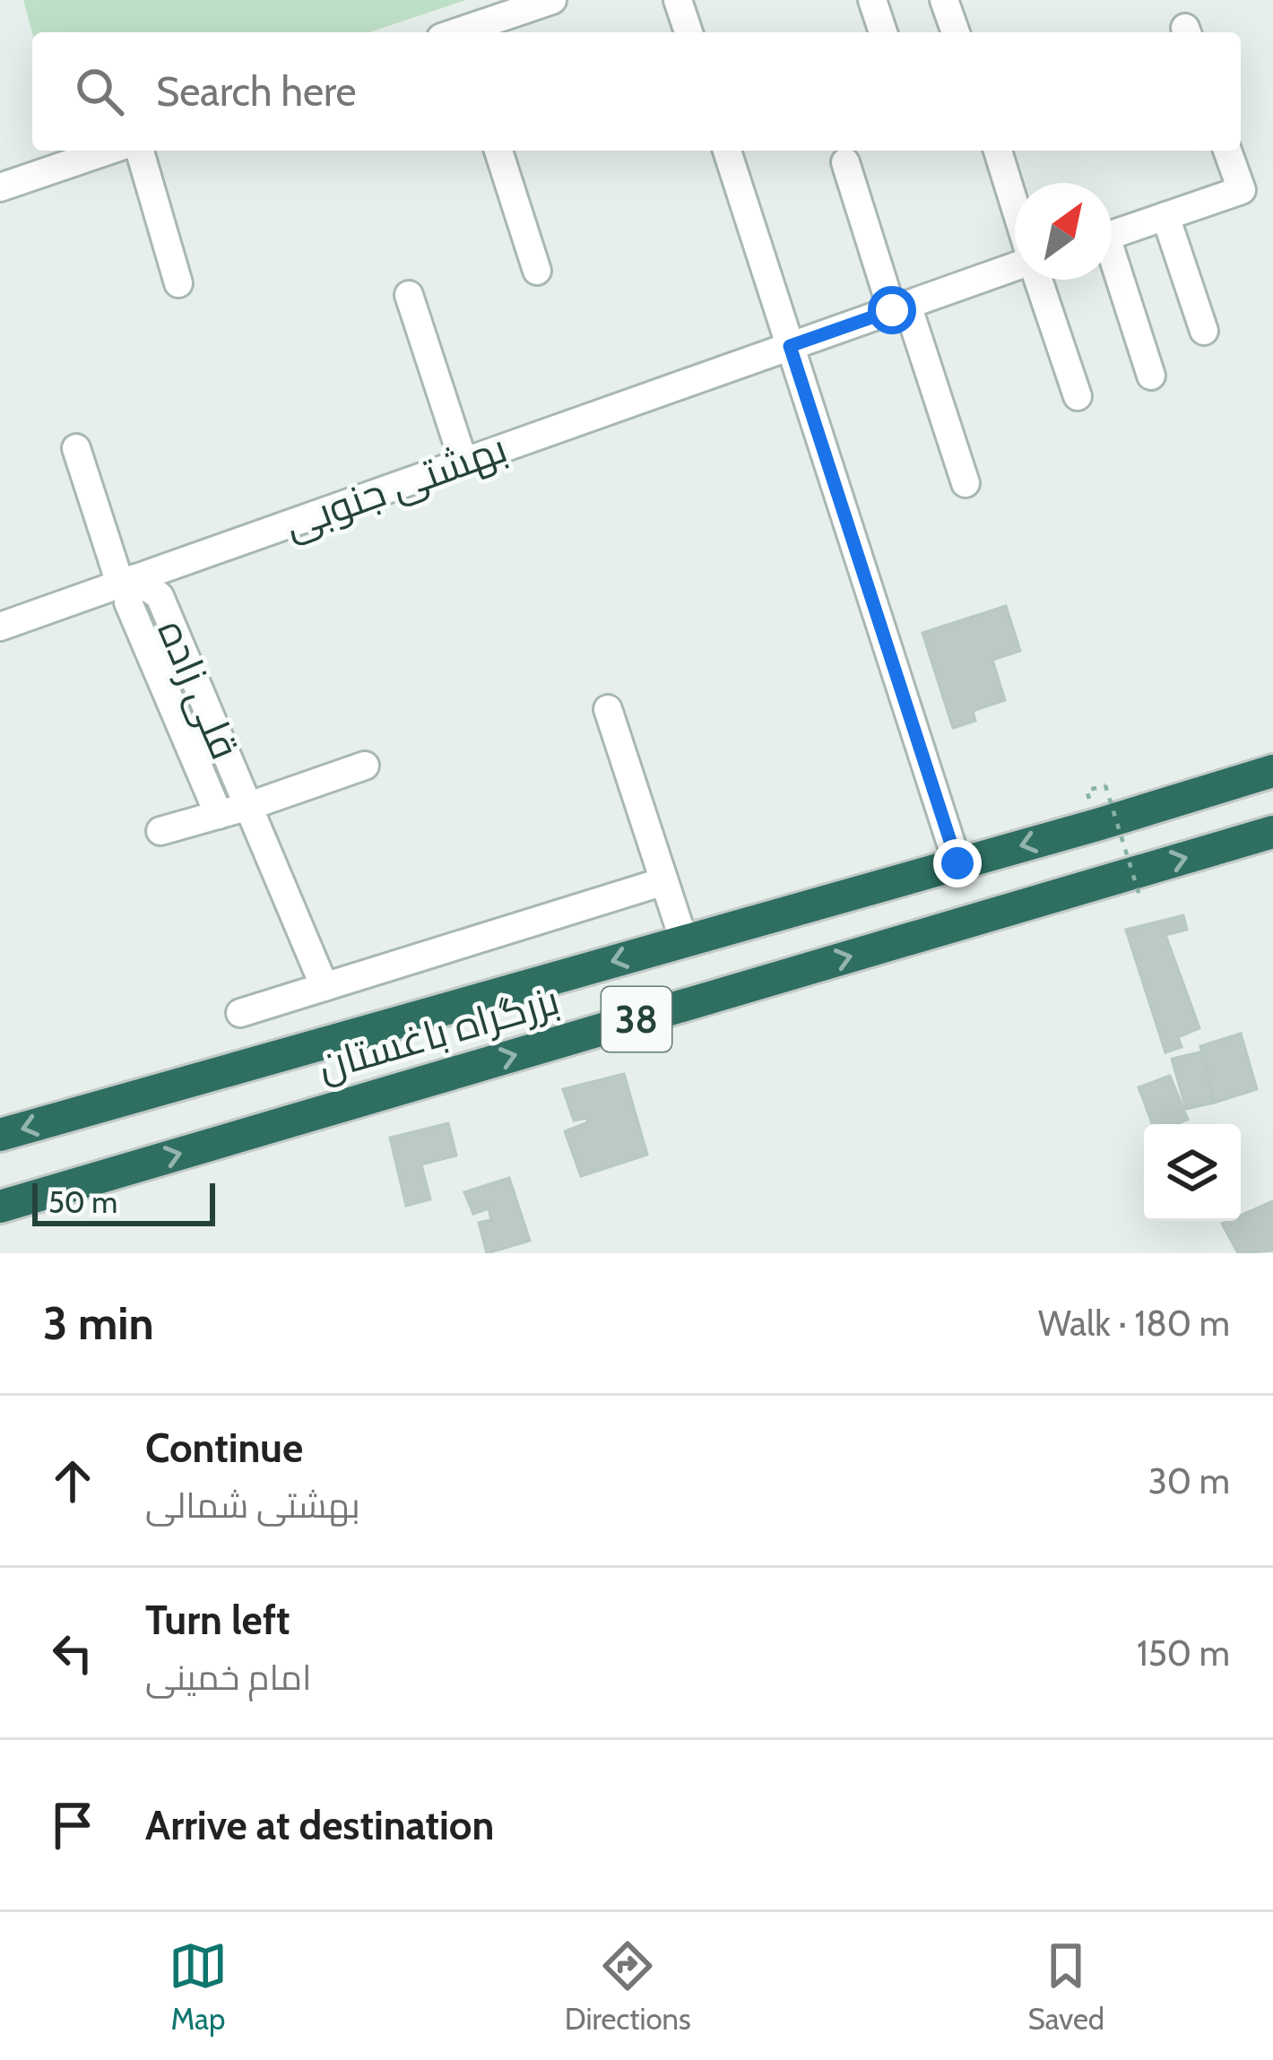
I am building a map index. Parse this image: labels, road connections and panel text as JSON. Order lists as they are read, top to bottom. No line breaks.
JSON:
{"streets":{"highway":["38","بزرگراه باغستان"],"street":["بهشتی جنوبی","قلی زاده"]},"crossings":[["بهشتی جنوبی","قلی زاده"]],"scale_bar":"50 m","north":"top right","page":{"search":"Search here","scale":"50 m","heading":["3 min","Walk · 180 m"],"list":[["Continue","بهشتی شمالی","30 m"],["Turn left","امام خمینی","150 m"],"Arrive at destination"],"nav":["Map","Directions","Saved"]}}
